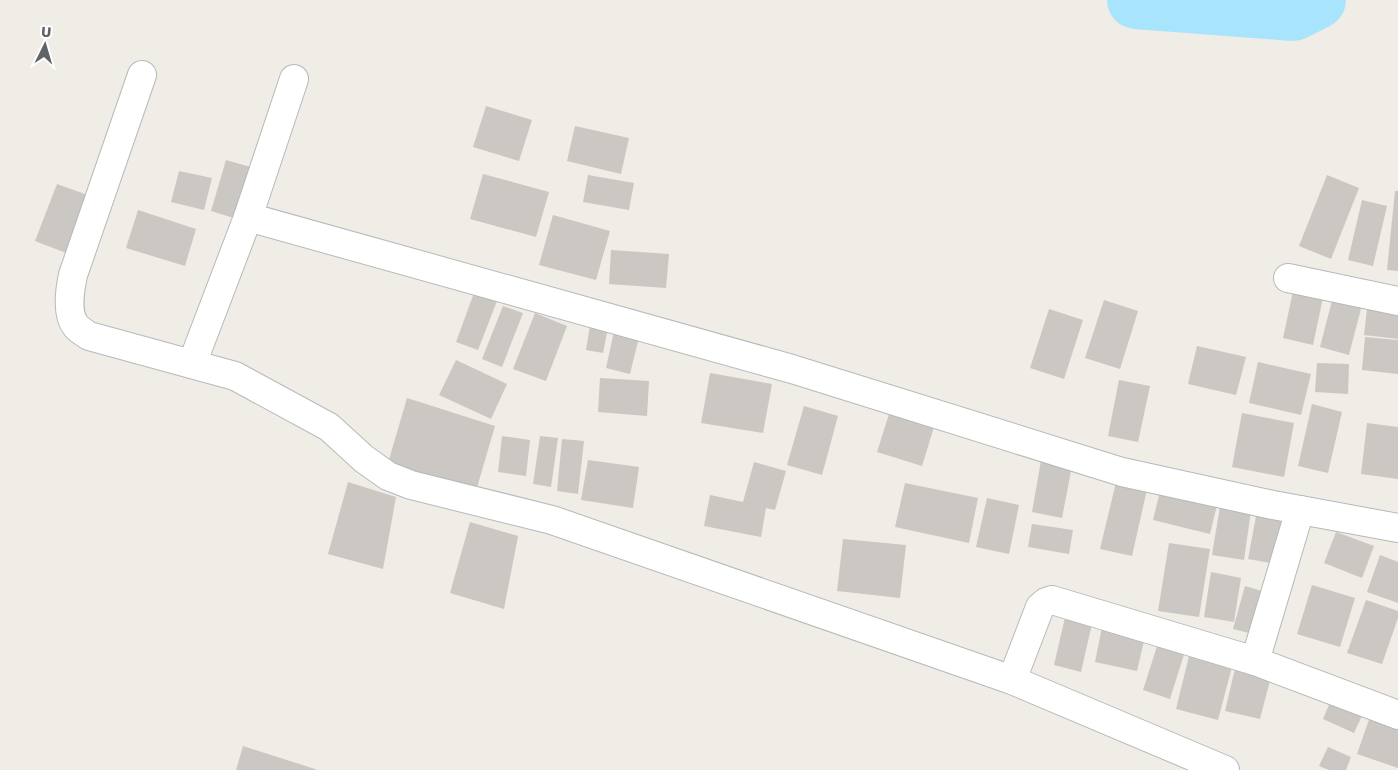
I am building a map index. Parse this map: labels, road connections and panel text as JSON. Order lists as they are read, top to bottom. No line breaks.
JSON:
{"north":"top"}
